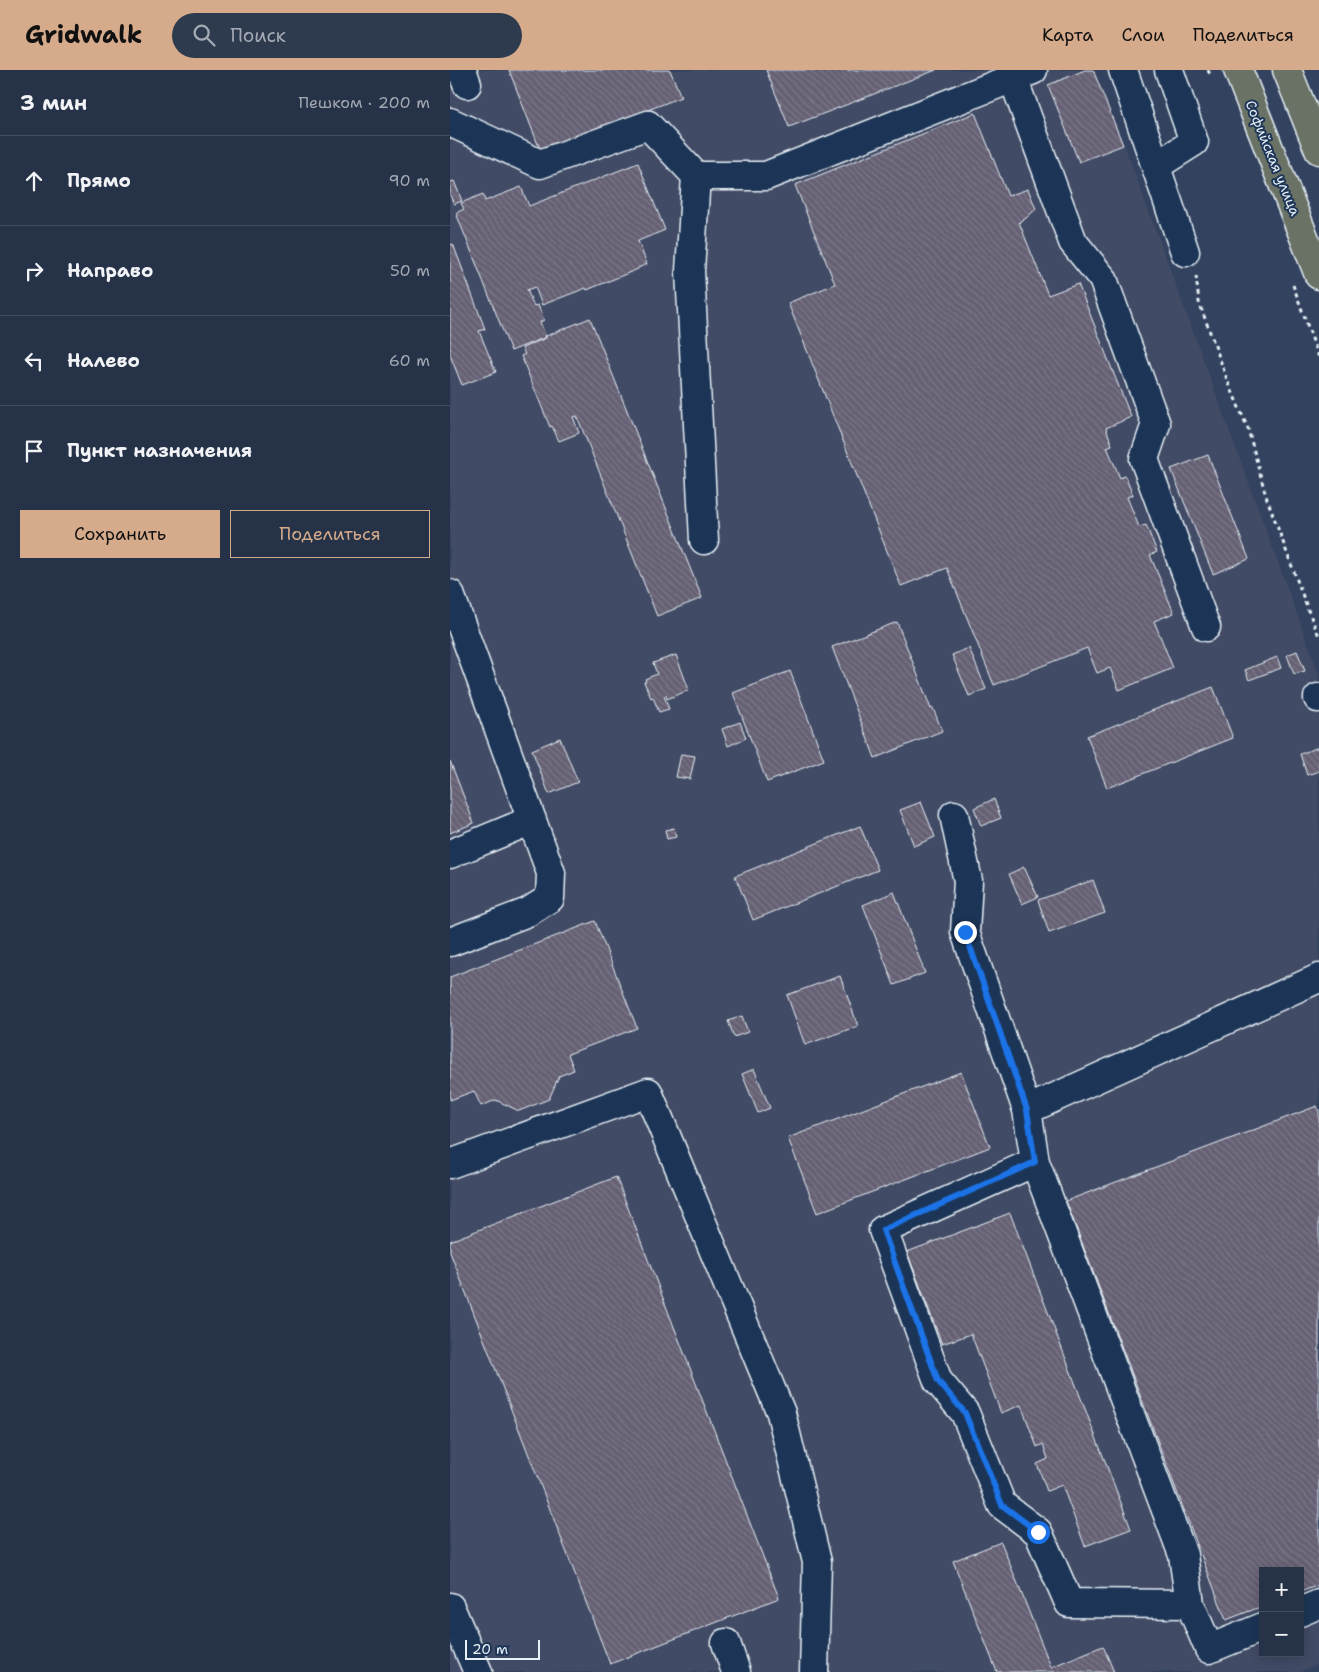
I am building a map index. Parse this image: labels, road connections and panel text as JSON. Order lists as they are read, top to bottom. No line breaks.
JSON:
{"streets":{"main road":["Софийская улица"]},"scale_bar":"20 m","page":{"header":"Gridwalk","search":"Поиск","nav":["Карта","Слои","Поделиться"],"heading":["3 мин","Пешком · 200 m"],"list":[["Прямо","90 m"],["Направо","50 m"],["Налево","60 m"],"Пункт назначения"],"buttons":["Сохранить","Поделиться"],"map_buttons":["+","−"],"scale":"20 m"}}
